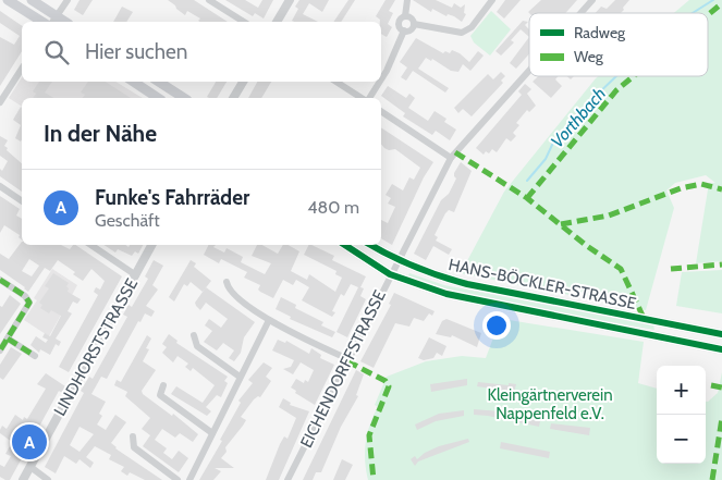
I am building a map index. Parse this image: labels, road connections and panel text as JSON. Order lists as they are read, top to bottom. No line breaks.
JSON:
{"streets":{"main road":["HANS-BÖCKLER-STRASSE"],"street":["LINDHORSTSTRASSE","EICHENDORFFSTRASSE"]},"crossings":[["HANS-BÖCKLER-STRASSE","EICHENDORFFSTRASSE"]],"water":["Vorthbach"],"parks":["Kleingärtnerverein Nappenfeld e.V."],"legend":["Radweg","Weg"],"page":{"search":"Hier suchen","heading":"In der Nähe","list":[{"mark":"A","name":"Funke's Fahrräder","note":"Geschäft","value":"480 m"}],"map_buttons":["+","−"],"pins":"A"}}
